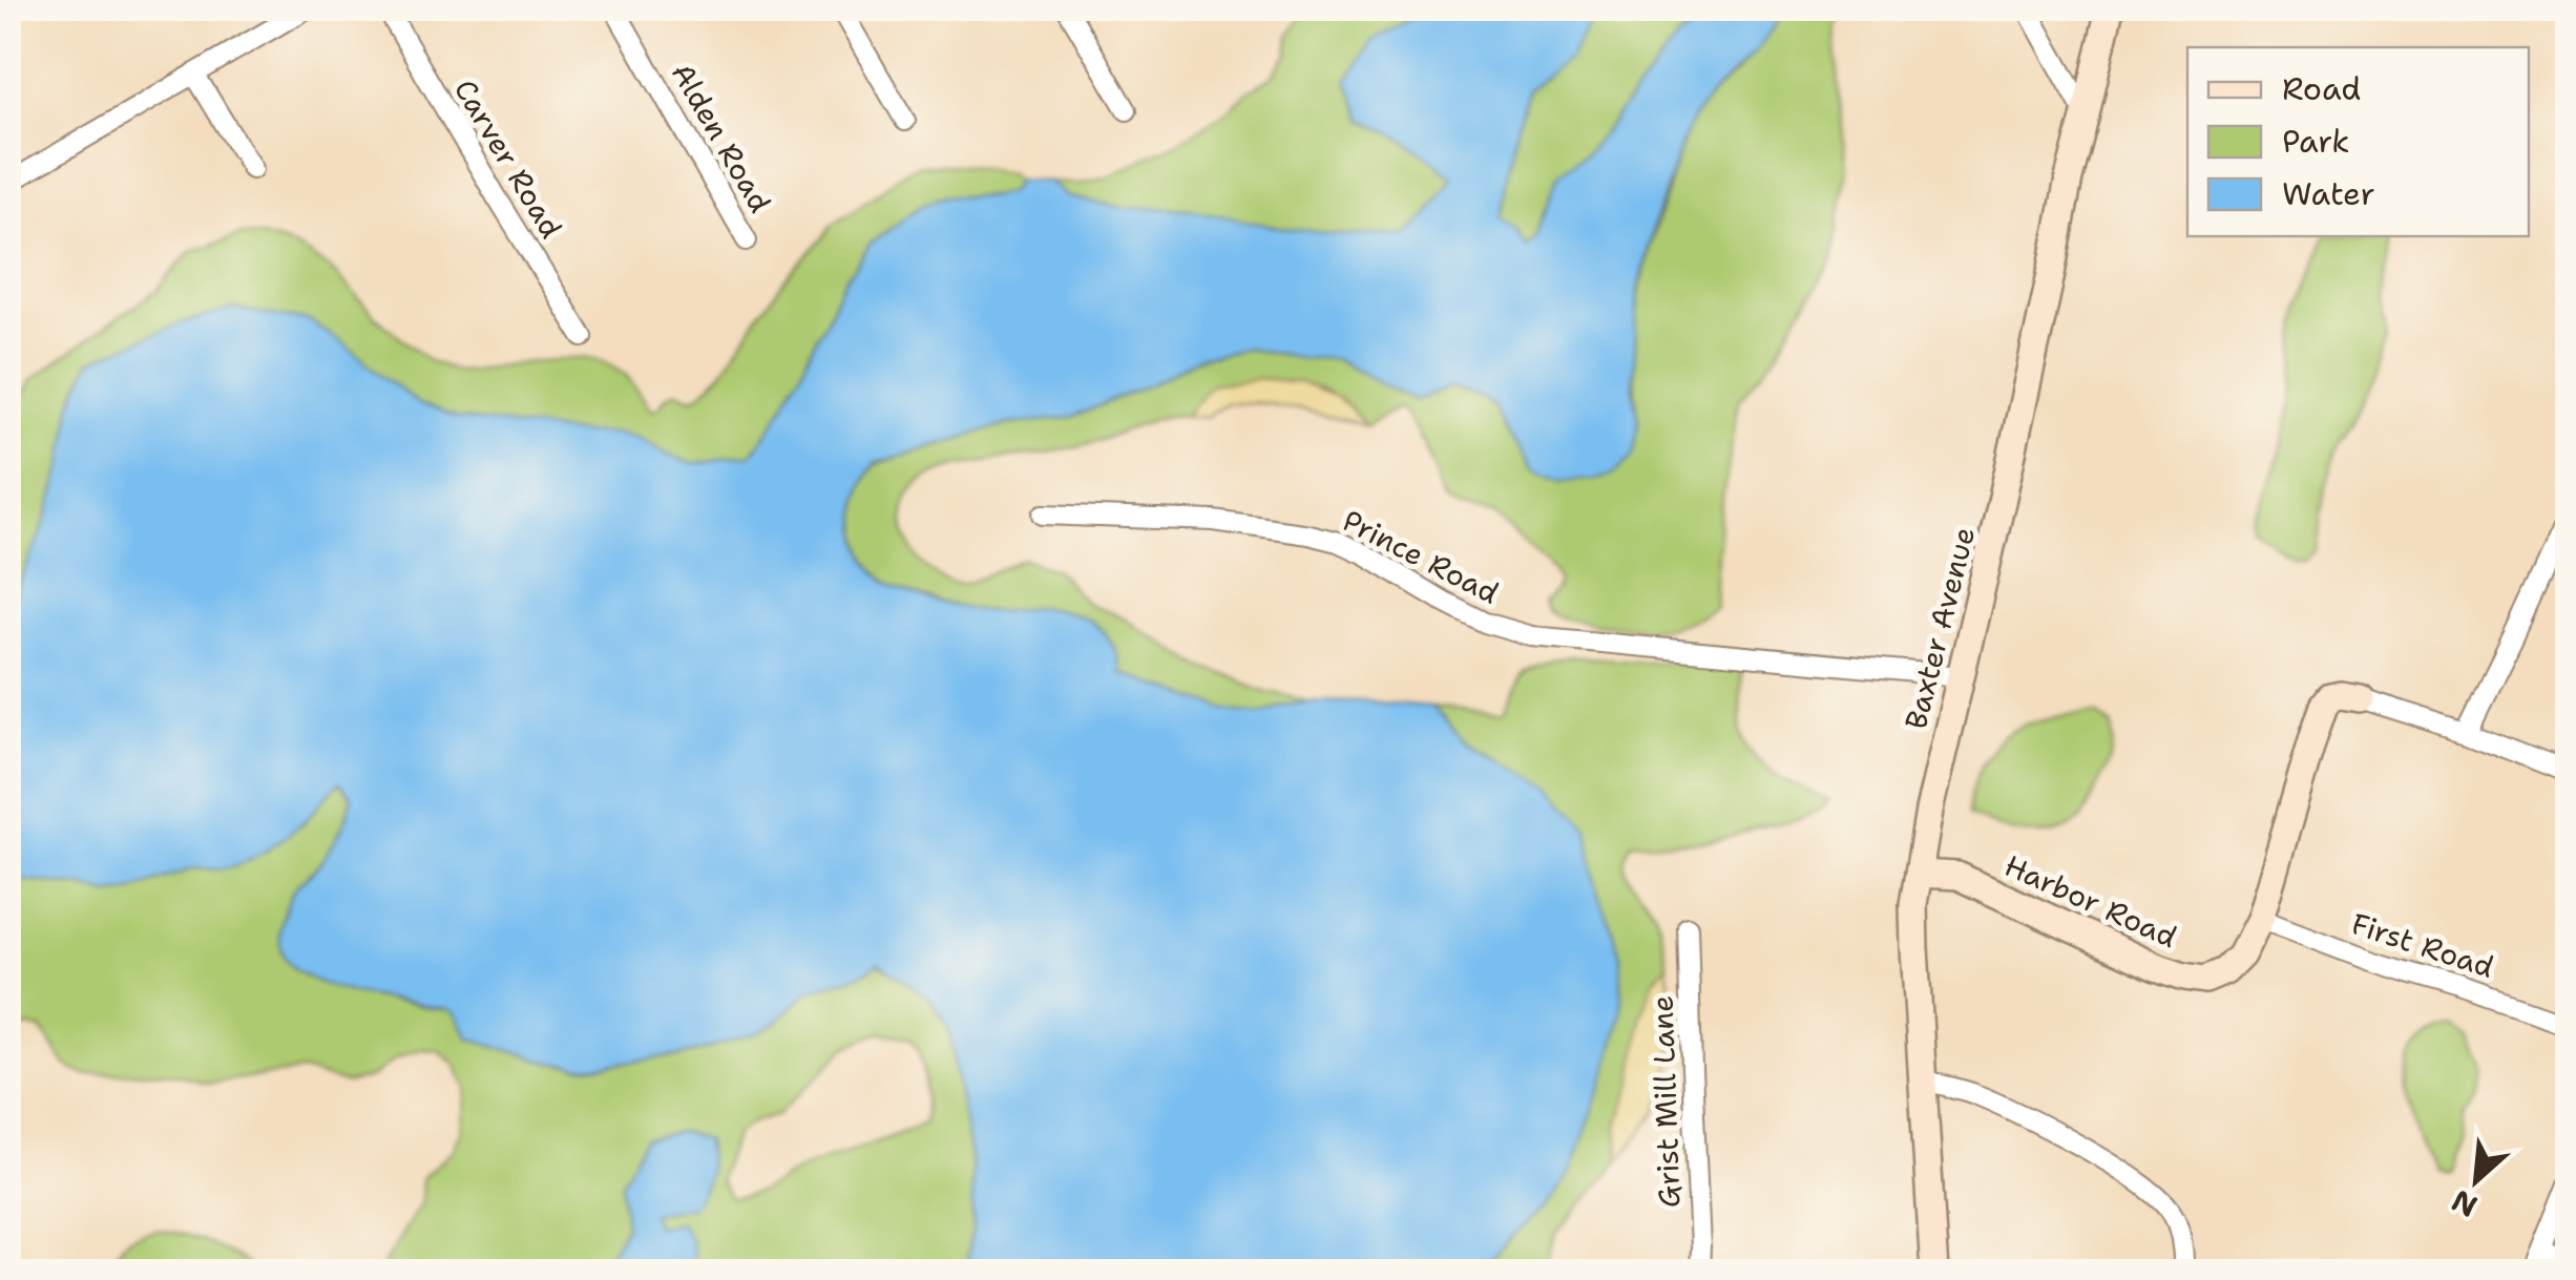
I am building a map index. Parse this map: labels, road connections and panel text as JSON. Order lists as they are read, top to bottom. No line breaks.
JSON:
{"streets":{"street":["Alden Road","Carver Road","Prince Road","Baxter Avenue","Harbor Road","First Road","Grist Mill Lane"]},"crossings":[["Prince Road","Baxter Avenue"],["Baxter Avenue","Harbor Road"],["Harbor Road","First Road"]],"legend":["Road","Park","Water"],"north":"bottom left"}
